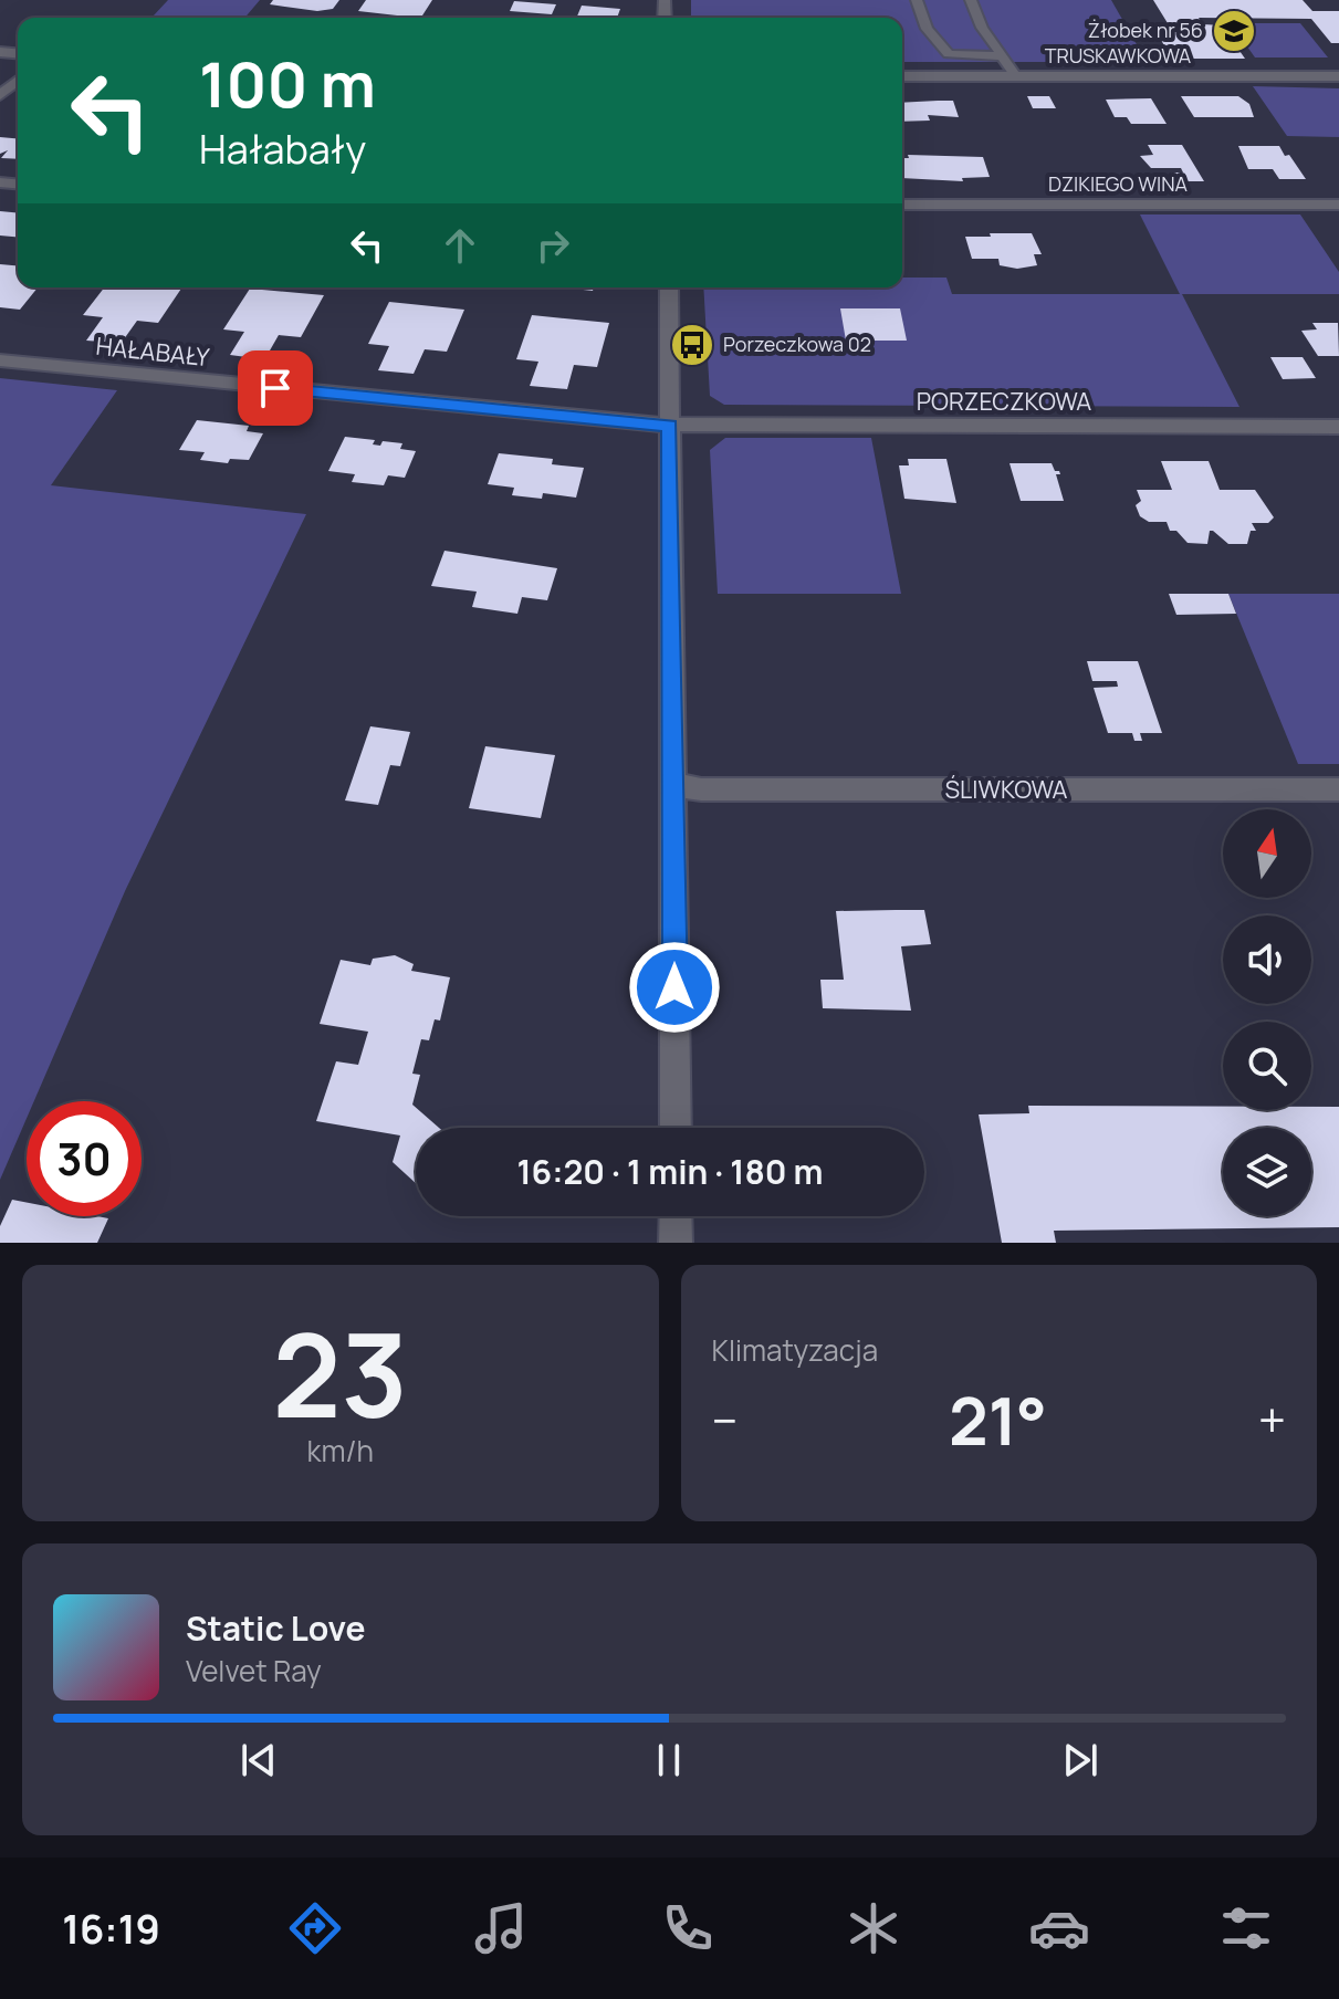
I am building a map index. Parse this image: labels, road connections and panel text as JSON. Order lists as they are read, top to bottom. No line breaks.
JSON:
{"streets":{"street":["TRUSKAWKOWA","DZIKIEGO WINA","HAŁABAŁY","PORZECZKOWA","ŚLIWKOWA"]},"crossings":[["HAŁABAŁY","PORZECZKOWA"]],"places":{"school or university":["Żłobek nr 56"],"bus stop":["Porzeczkowa 02"]},"north":"top","page":{"turn":["100 m","Hałabały"],"limit":"30","trip":"16:20 · 1 min · 180 m","tile":[["23","km/h"],"Klimatyzacja"],"heat":["−","21°","+"],"song":["Static Love","Velvet Ray"],"tabs":"16:19"}}
